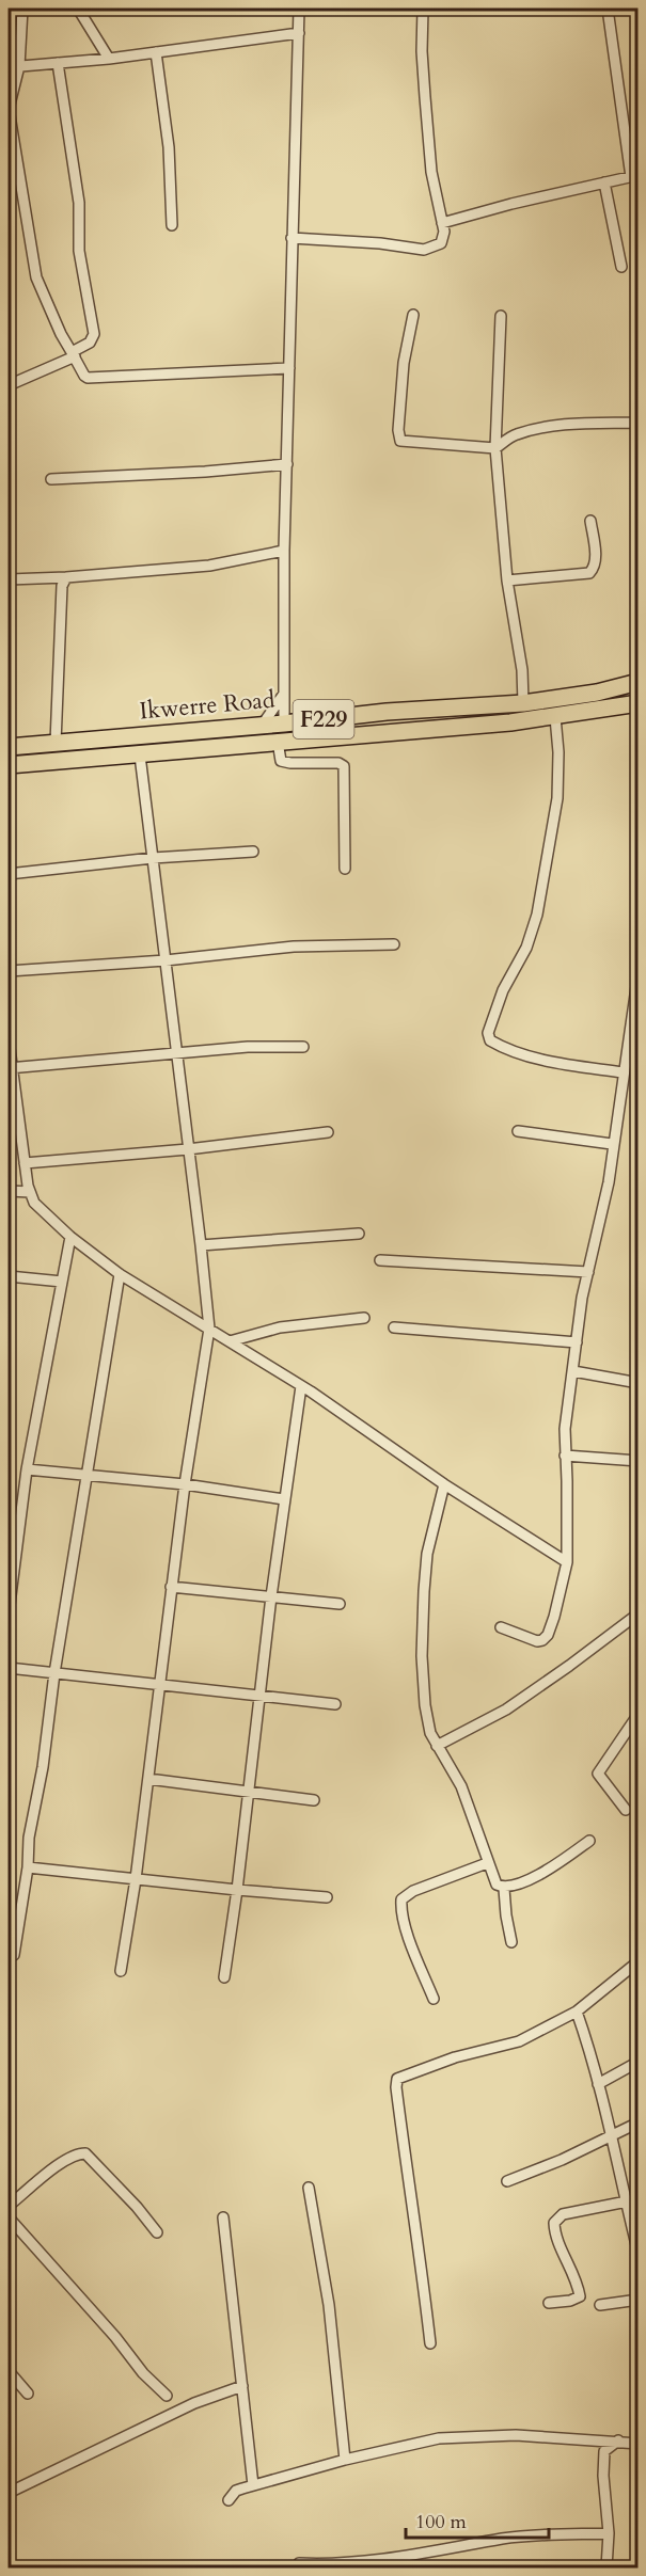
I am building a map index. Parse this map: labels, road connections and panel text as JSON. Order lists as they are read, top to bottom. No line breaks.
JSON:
{"streets":{"main road":["Ikwerre Road","F229"]},"scale_bar":"100 m"}
